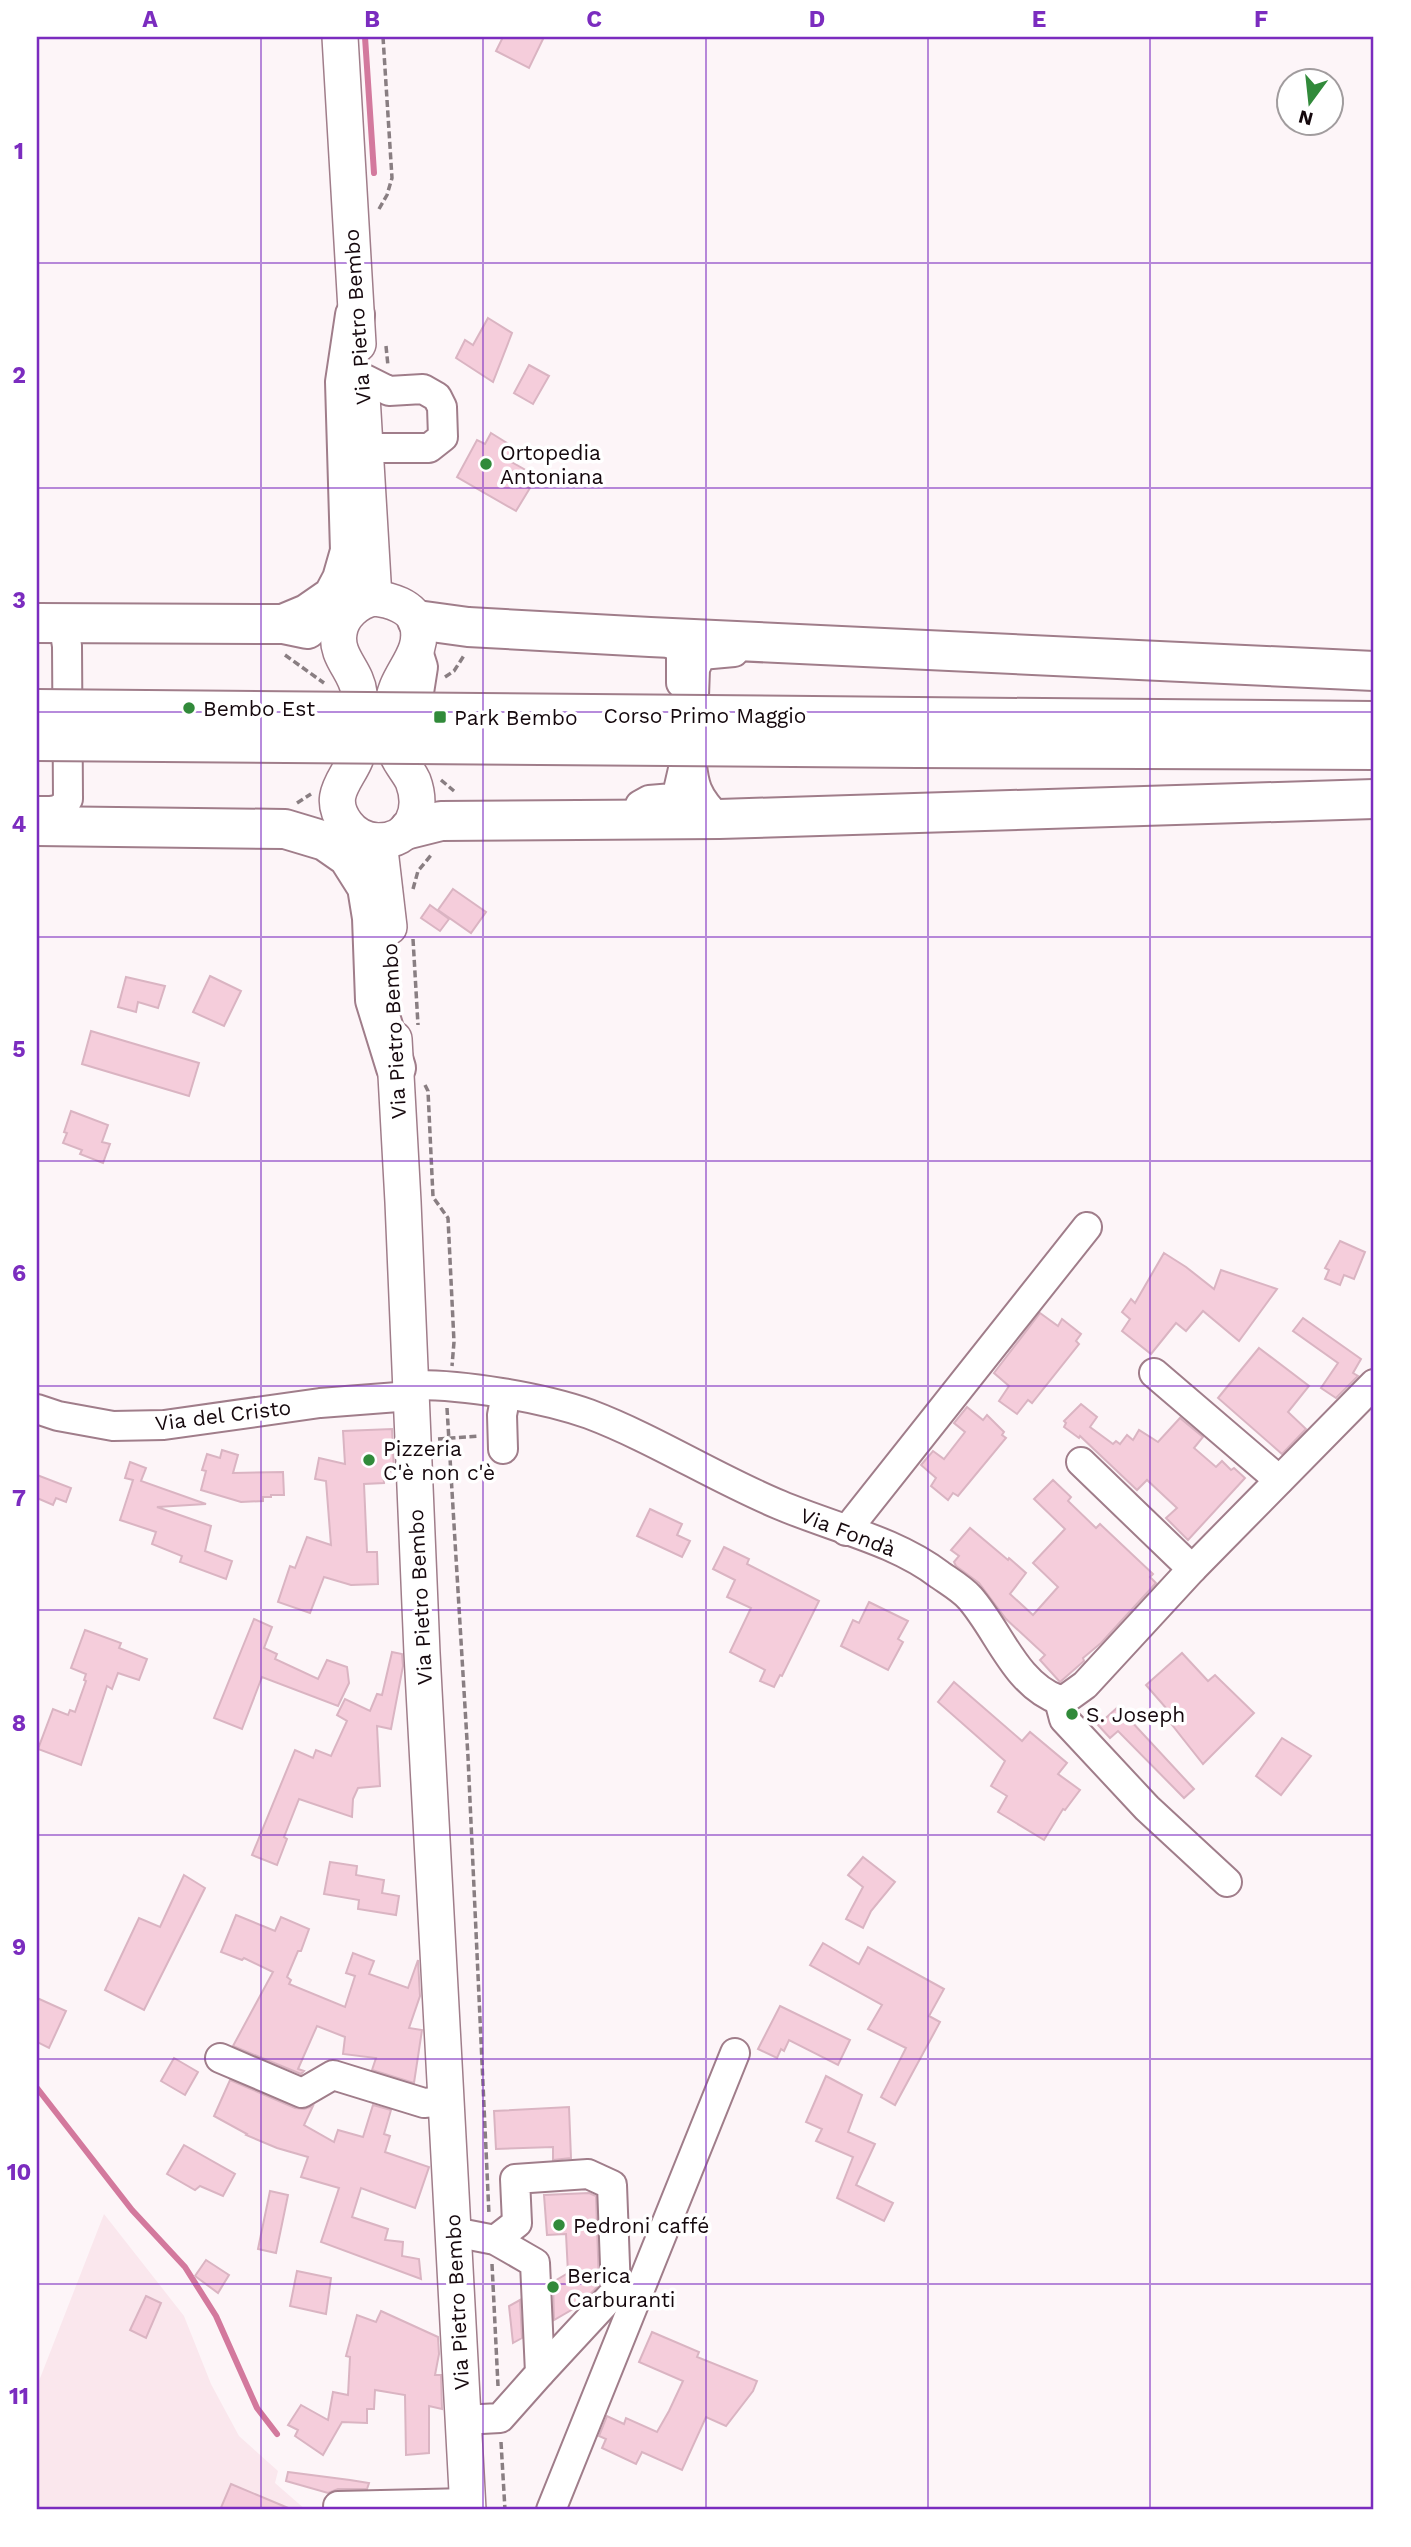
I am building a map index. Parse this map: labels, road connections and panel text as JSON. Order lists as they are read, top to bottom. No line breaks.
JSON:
{"streets":{"highway":["Corso Primo Maggio"],"main road":["Via Pietro Bembo"],"street":["Via del Cristo","Via Fondà"]},"crossings":[["Via Pietro Bembo","Via del Cristo"],["Via Pietro Bembo","Via Fondà"],["Via del Cristo","Via Fondà"]],"places":{"other":["Ortopedia Antoniana","Bembo Est","Pizzeria C'è non c'è","S. Joseph","Pedroni caffé","Berica Carburanti"],"transit":["Park Bembo"]},"north":"bottom","grid":{"columns":["A","B","C","D","E","F"],"rows":["1","2","3","4","5","6","7","8","9","10","11"]}}
